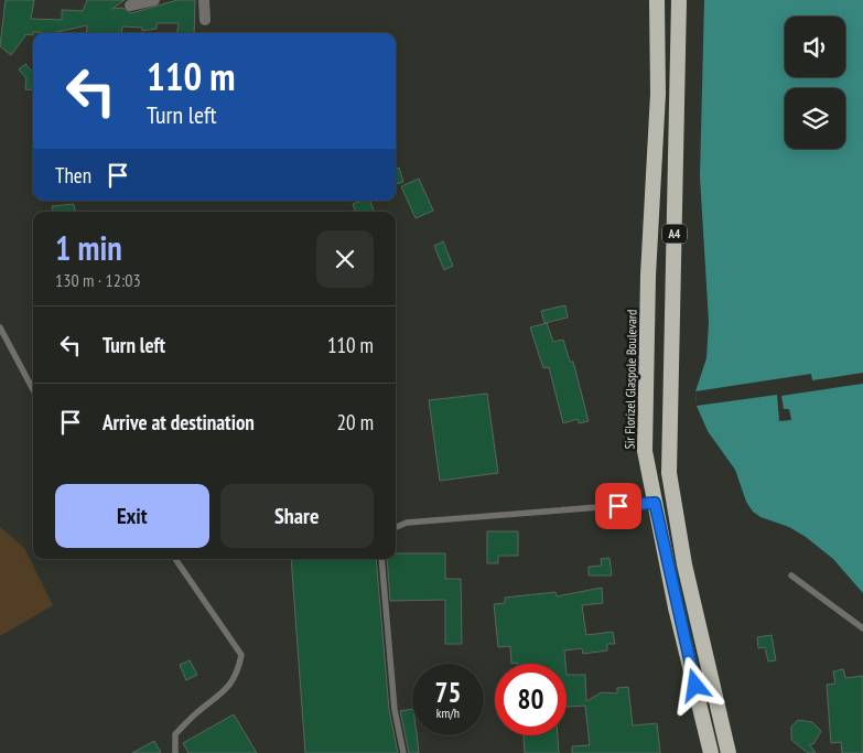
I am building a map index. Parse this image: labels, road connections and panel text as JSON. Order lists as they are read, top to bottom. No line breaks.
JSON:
{"streets":{"highway":["A4","Sir Florizel Glaspole Boulevard"]},"page":{"turn":["110 m","Turn left"],"then":"Then","heading":["1 min","130 m · 12:03"],"list":[{"name":"Turn left","value":"110 m"},{"name":"Arrive at destination","value":"20 m"}],"buttons":["Exit","Share"],"speed":"75 km/h","limit":"80"}}
